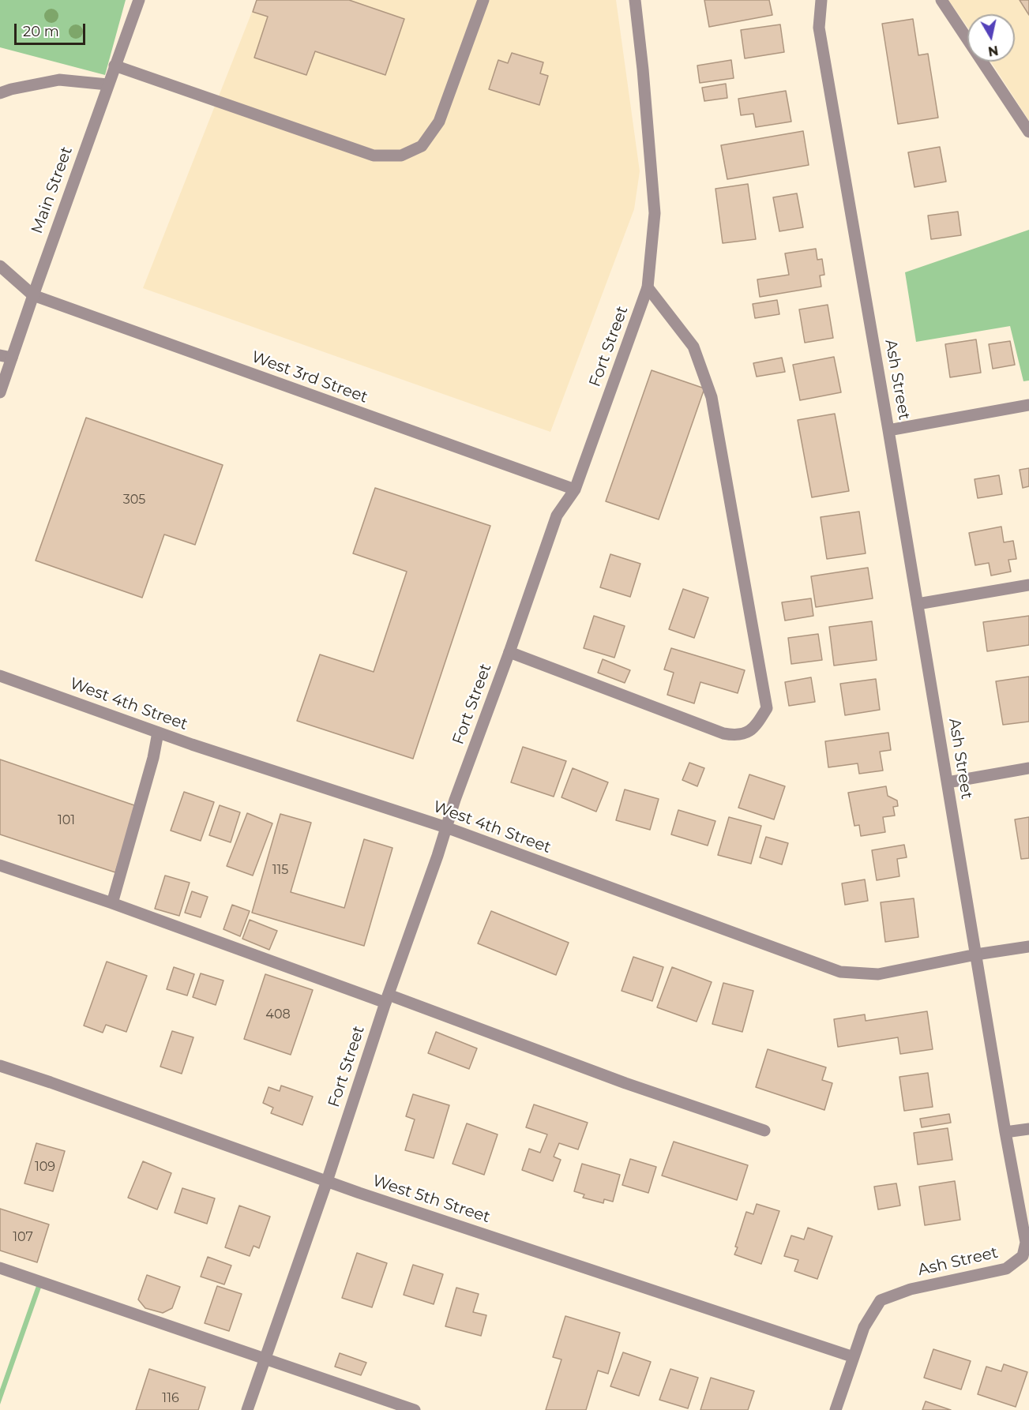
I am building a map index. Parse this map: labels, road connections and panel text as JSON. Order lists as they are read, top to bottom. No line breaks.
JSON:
{"streets":{"street":["Main Street","Fort Street","West 3rd Street","Ash Street","West 4th Street","West 5th Street"]},"crossings":[["Main Street","West 3rd Street"],["Fort Street","West 3rd Street"],["Fort Street","West 4th Street"],["Fort Street","West 5th Street"],["Ash Street","West 4th Street"],["Ash Street","West 5th Street"]],"house_numbers":["305","101","115","408","109","107","116"],"scale_bar":"20 m","north":"bottom"}
